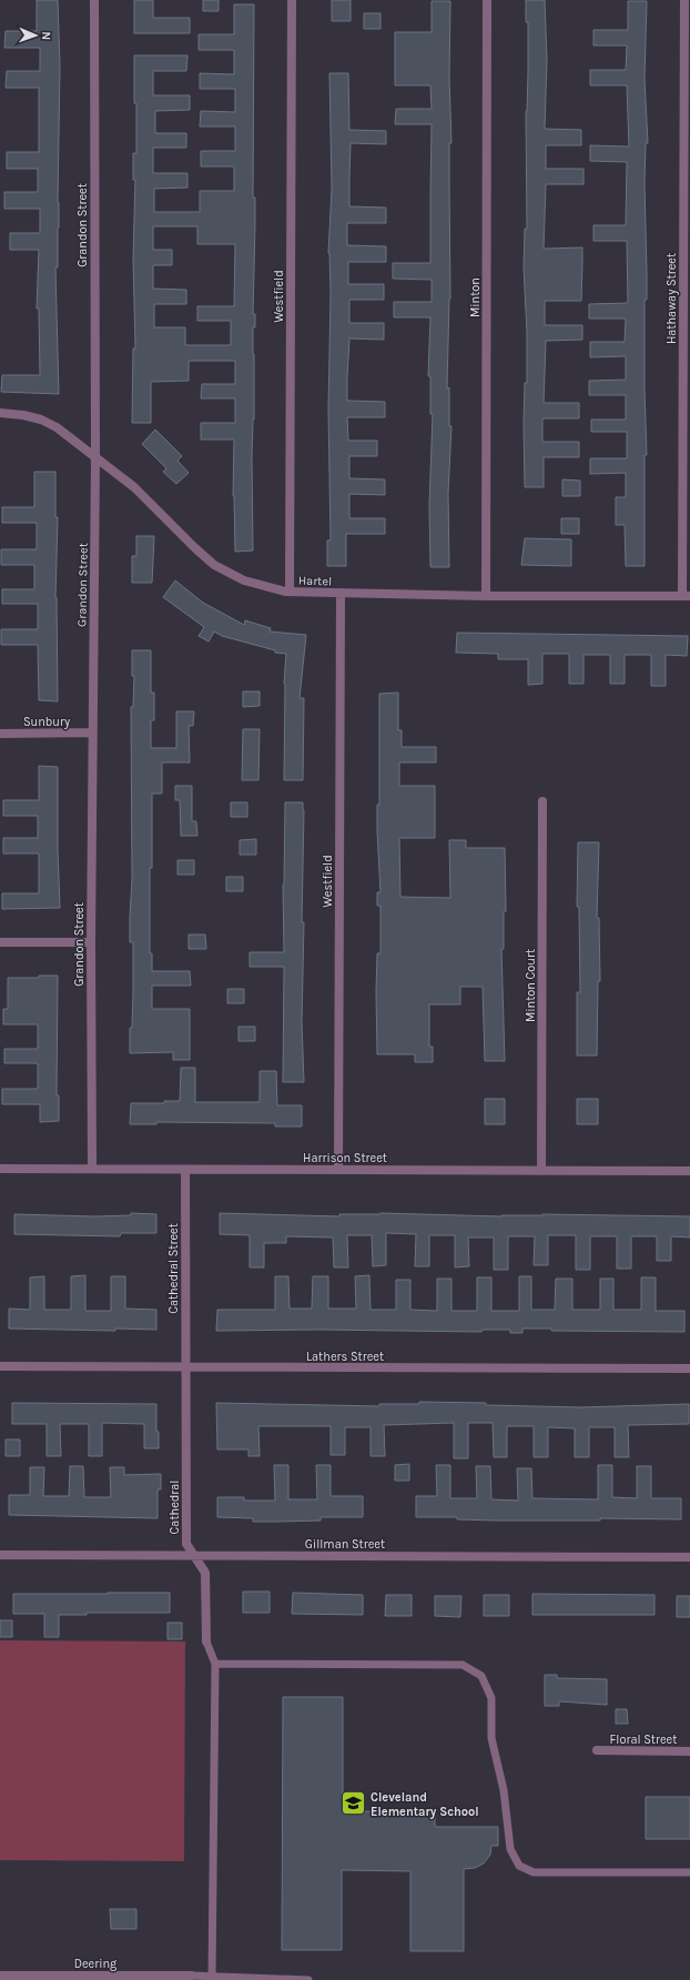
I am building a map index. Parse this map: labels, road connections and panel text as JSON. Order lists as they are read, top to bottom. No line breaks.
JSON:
{"streets":{"street":["Grandon Street","Westfield","Minton","Hathaway Street","Hartel","Sunbury","Minton Court","Harrison Street","Cathedral Street","Lathers Street","Cathedral","Gillman Street","Floral Street","Deering"]},"crossings":[["Grandon Street","Hartel"],["Grandon Street","Sunbury"],["Grandon Street","Harrison Street"],["Westfield","Hartel"],["Westfield","Harrison Street"],["Minton","Hartel"],["Hathaway Street","Hartel"],["Minton Court","Harrison Street"],["Harrison Street","Cathedral Street"],["Cathedral Street","Lathers Street"],["Cathedral Street","Cathedral"],["Lathers Street","Cathedral"],["Cathedral","Gillman Street"]],"places":{"school or university":["Cleveland Elementary School"]},"north":"right"}
